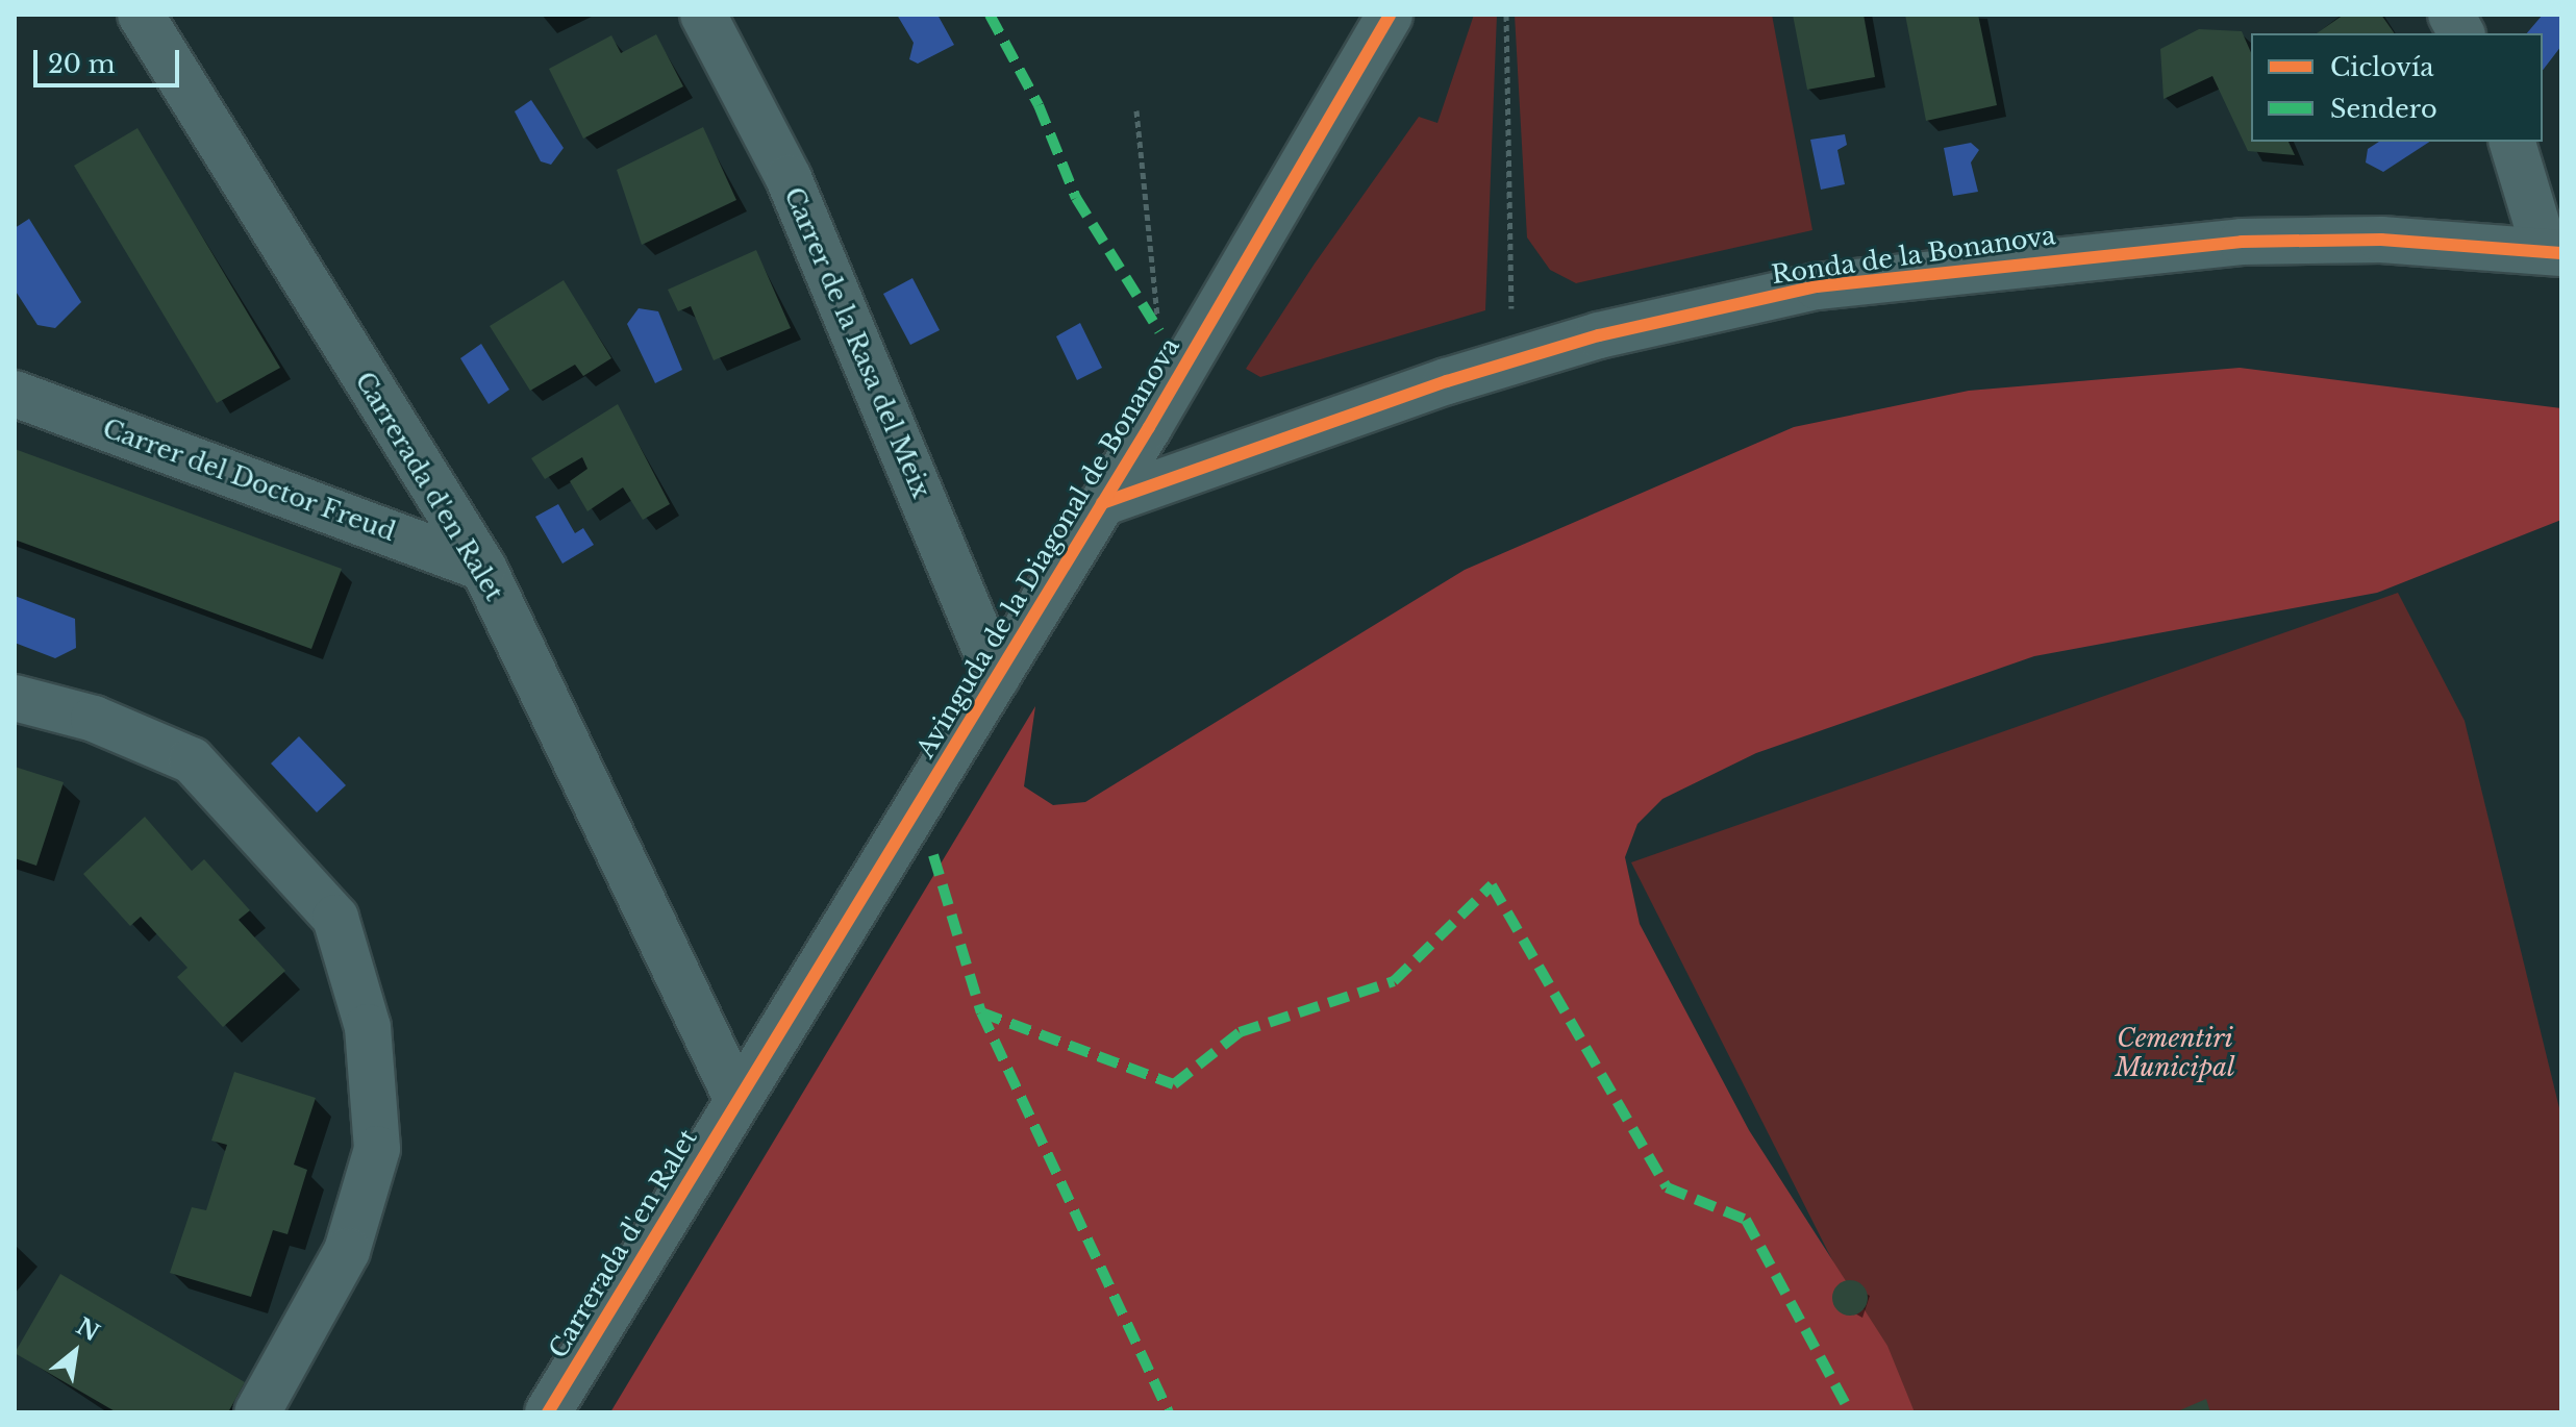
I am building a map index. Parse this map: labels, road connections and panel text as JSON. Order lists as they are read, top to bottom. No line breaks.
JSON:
{"streets":{"street":["Ronda de la Bonanova","Carrer de la Rasa del Meix","Carrer del Doctor Freud","Carrerada d'en Ralet","Avinguda de la Diagonal de Bonanova"]},"crossings":[["Ronda de la Bonanova","Avinguda de la Diagonal de Bonanova"],["Carrer de la Rasa del Meix","Avinguda de la Diagonal de Bonanova"],["Carrer del Doctor Freud","Carrerada d'en Ralet"],["Carrerada d'en Ralet","Avinguda de la Diagonal de Bonanova"]],"parks":["Cementiri Municipal"],"legend":["Ciclovía","Sendero"],"scale_bar":"20 m","north":"top right"}
